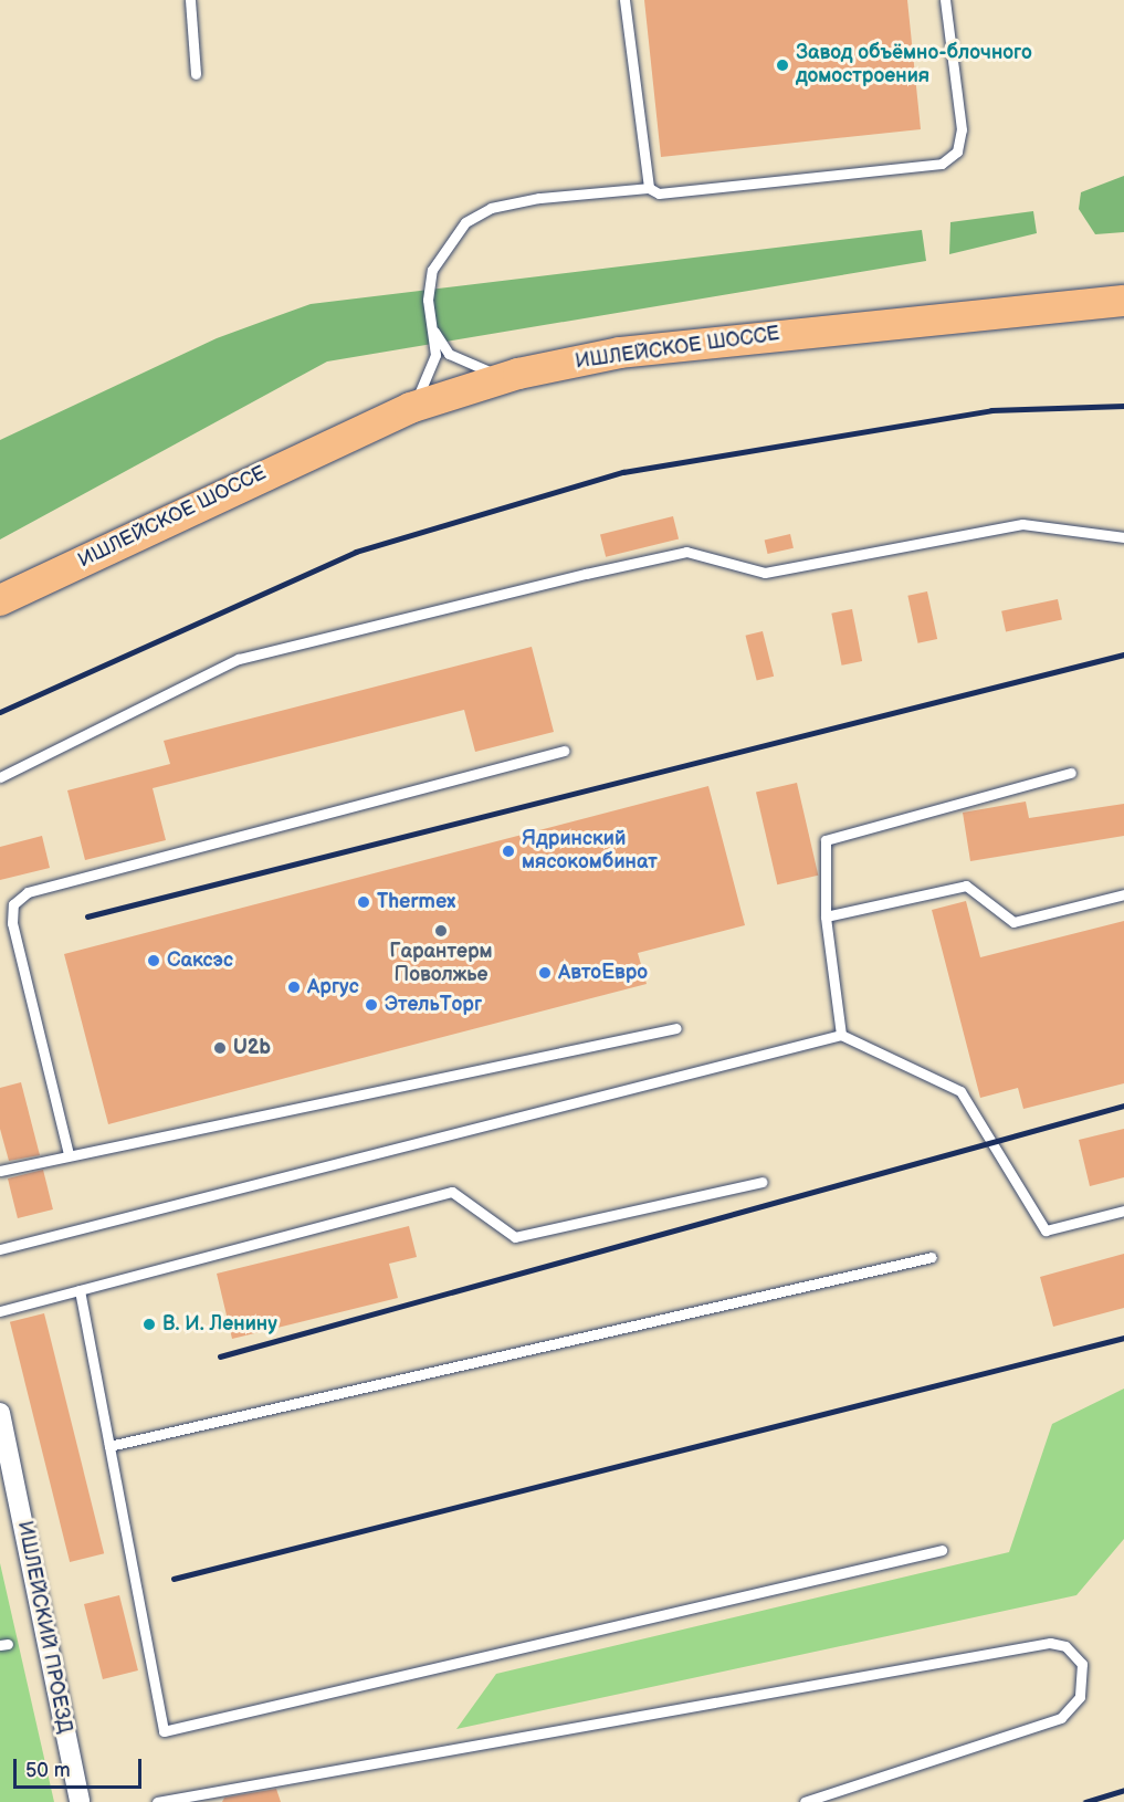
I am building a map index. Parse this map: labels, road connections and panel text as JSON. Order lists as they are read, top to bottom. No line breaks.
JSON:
{"streets":{"main road":["ИШЛЕЙСКОЕ ШОССЕ"],"street":["ИШЛЕЙСКИЙ ПРОЕЗД"]},"places":["Завод объёмно-блочного домостроения","Ядринский мясокомбинат","Thermex","Гарантерм Поволжье","Саксэс","АвтоЕвро","Аргус","ЭтельТорг","U2b","В. И. Ленину"],"scale_bar":"50 m"}
